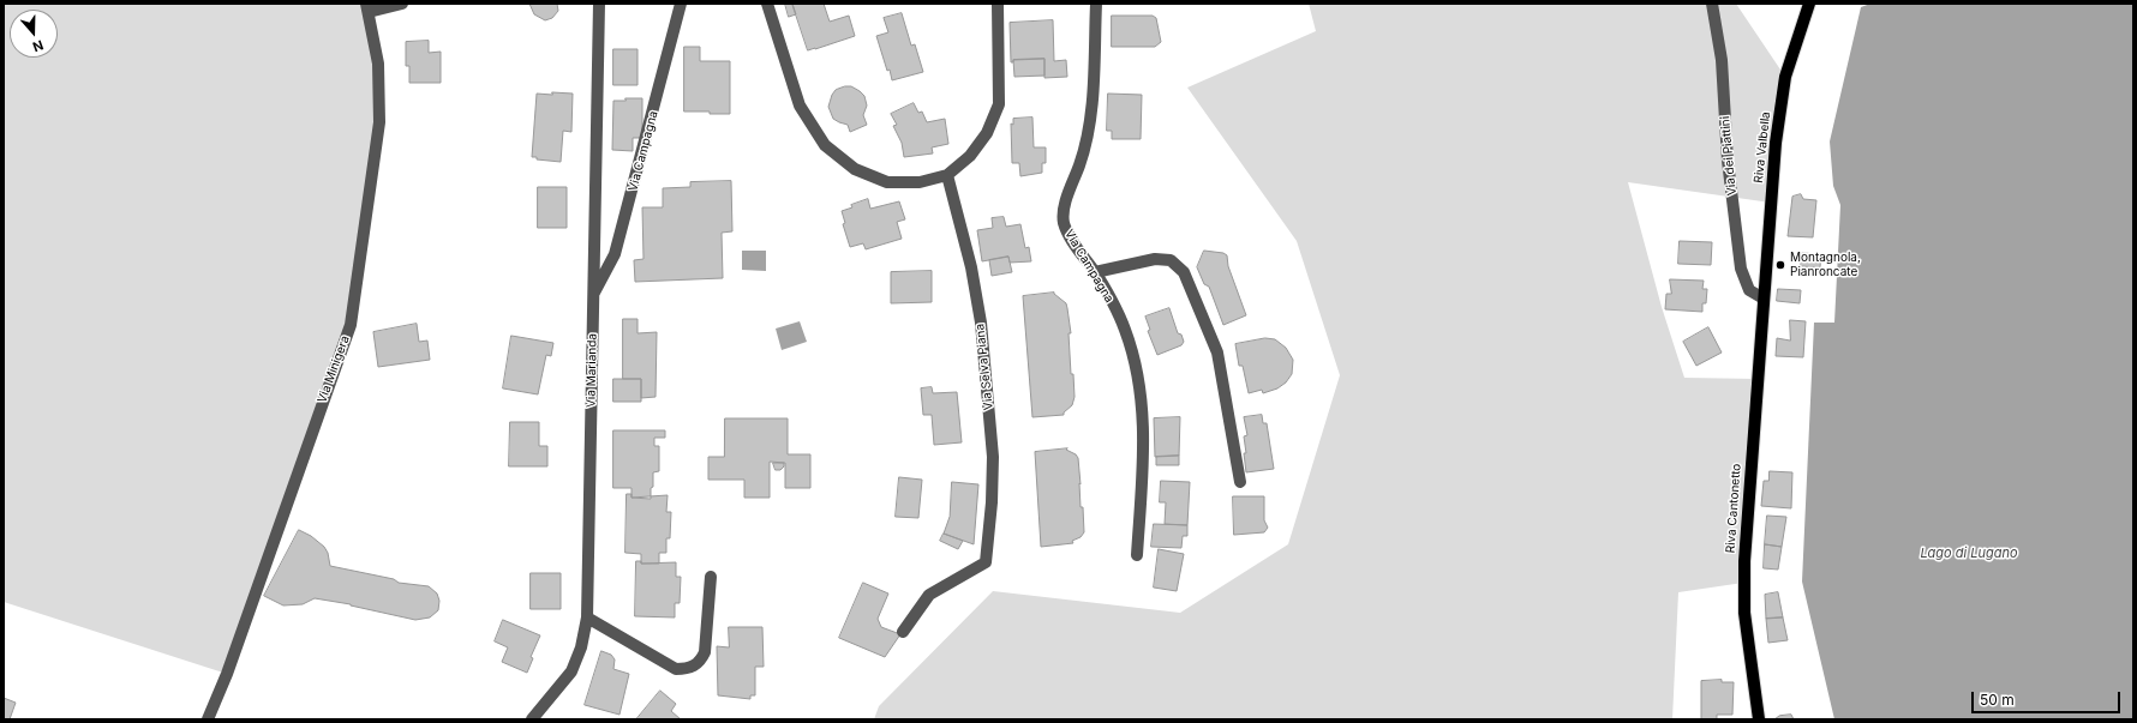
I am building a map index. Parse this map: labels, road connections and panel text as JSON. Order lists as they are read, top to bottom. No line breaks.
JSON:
{"streets":{"main road":["Riva Valbella","Riva Cantonetto"],"street":["Via Campagna","Via dei Piattini","Via Selva Piana","Via Minigera","Via Marianda"]},"crossings":[["Riva Valbella","Via dei Piattini"],["Riva Valbella","Riva Cantonetto"],["Via Campagna","Via Marianda"],["Via dei Piattini","Riva Cantonetto"]],"water":["Lago di Lugano"],"places":["Montagnola, Pianroncate"],"scale_bar":"50 m","north":"bottom"}
